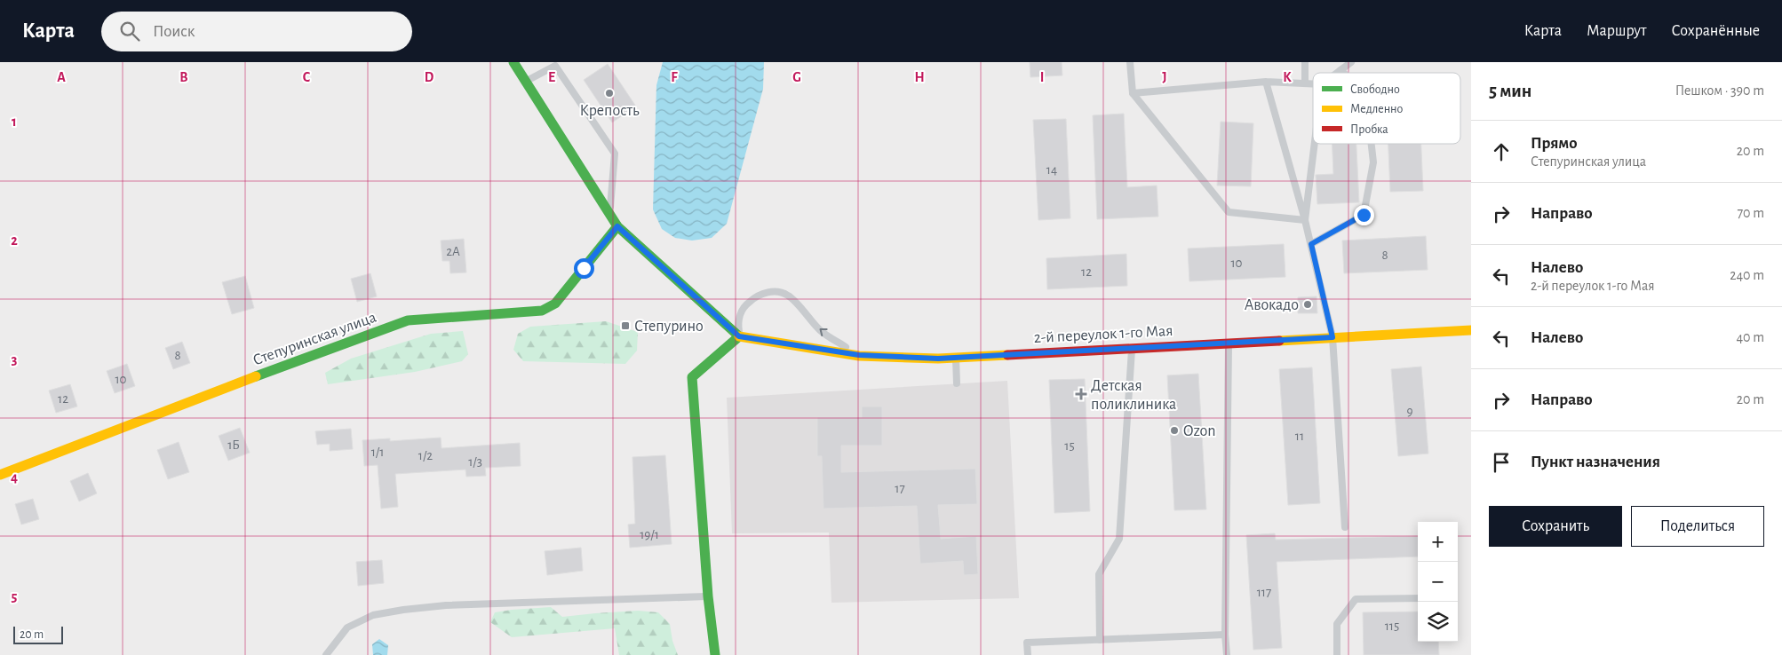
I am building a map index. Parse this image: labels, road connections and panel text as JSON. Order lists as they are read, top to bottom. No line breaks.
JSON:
{"streets":{"street":["2-й переулок 1-го Мая","Степуринская улица"]},"places":{"other":["Крепость","Авокадо","Ozon"],"transit":["Степурино"],"health":["Детская поликлиника"]},"house_numbers":["14","2А","8","10","12","8","10","12","9","11","1Б","15","1/1","1/2","1/3","17","19/1","117","115"],"legend":["Свободно","Медленно","Пробка"],"scale_bar":"20 m","page":{"header":"Карта","search":"Поиск","nav":["Карта","Маршрут","Сохранённые"],"heading":["5 мин","Пешком · 390 m"],"list":[["Прямо","Степуринская улица","20 m"],["Направо","70 m"],["Налево","2-й переулок 1-го Мая","240 m"],["Налево","40 m"],["Направо","20 m"],"Пункт назначения"],"buttons":["Сохранить","Поделиться"],"map_buttons":["+","−"],"scale":"20 m"},"grid":{"columns":["A","B","C","D","E","F","G","H","I","J","K"],"rows":["1","2","3","4","5"]}}
